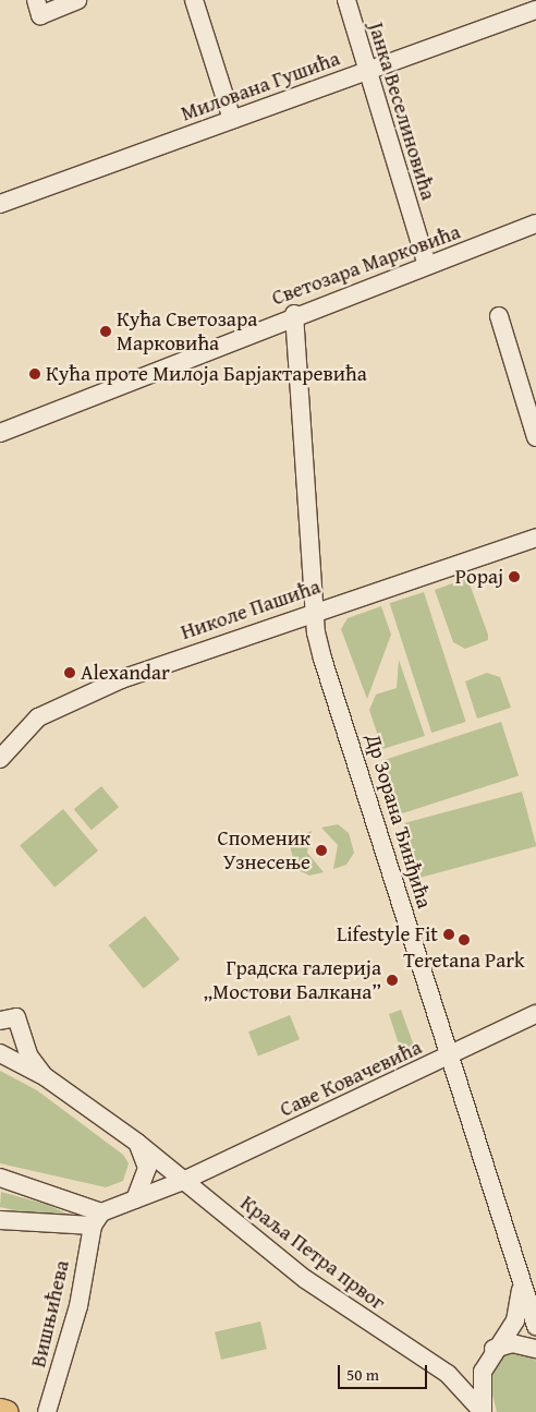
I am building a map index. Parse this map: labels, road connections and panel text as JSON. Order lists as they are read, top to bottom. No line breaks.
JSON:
{"streets":{"street":["Милована Гушића","Јанка Веселиновића","Светозара Марковића","Николе Пашића","Др Зорана Ђинђића","Саве Ковачевића","Краља Петра првог","Вишњићева"]},"crossings":[["Милована Гушића","Јанка Веселиновића"],["Јанка Веселиновића","Светозара Марковића"],["Светозара Марковића","Др Зорана Ђинђића"],["Николе Пашића","Др Зорана Ђинђића"],["Др Зорана Ђинђића","Саве Ковачевића"],["Саве Ковачевића","Краља Петра првог"],["Саве Ковачевића","Вишњићева"]],"places":["Кућа Светозара Марковића","Кућа проте Милоја Барјактаревића","Popaj","Alexandar","Споменик Узнесење","Lifestyle Fit","Teretana Park","Градска галерија „Мостови Балкана”"],"scale_bar":"50 m"}
